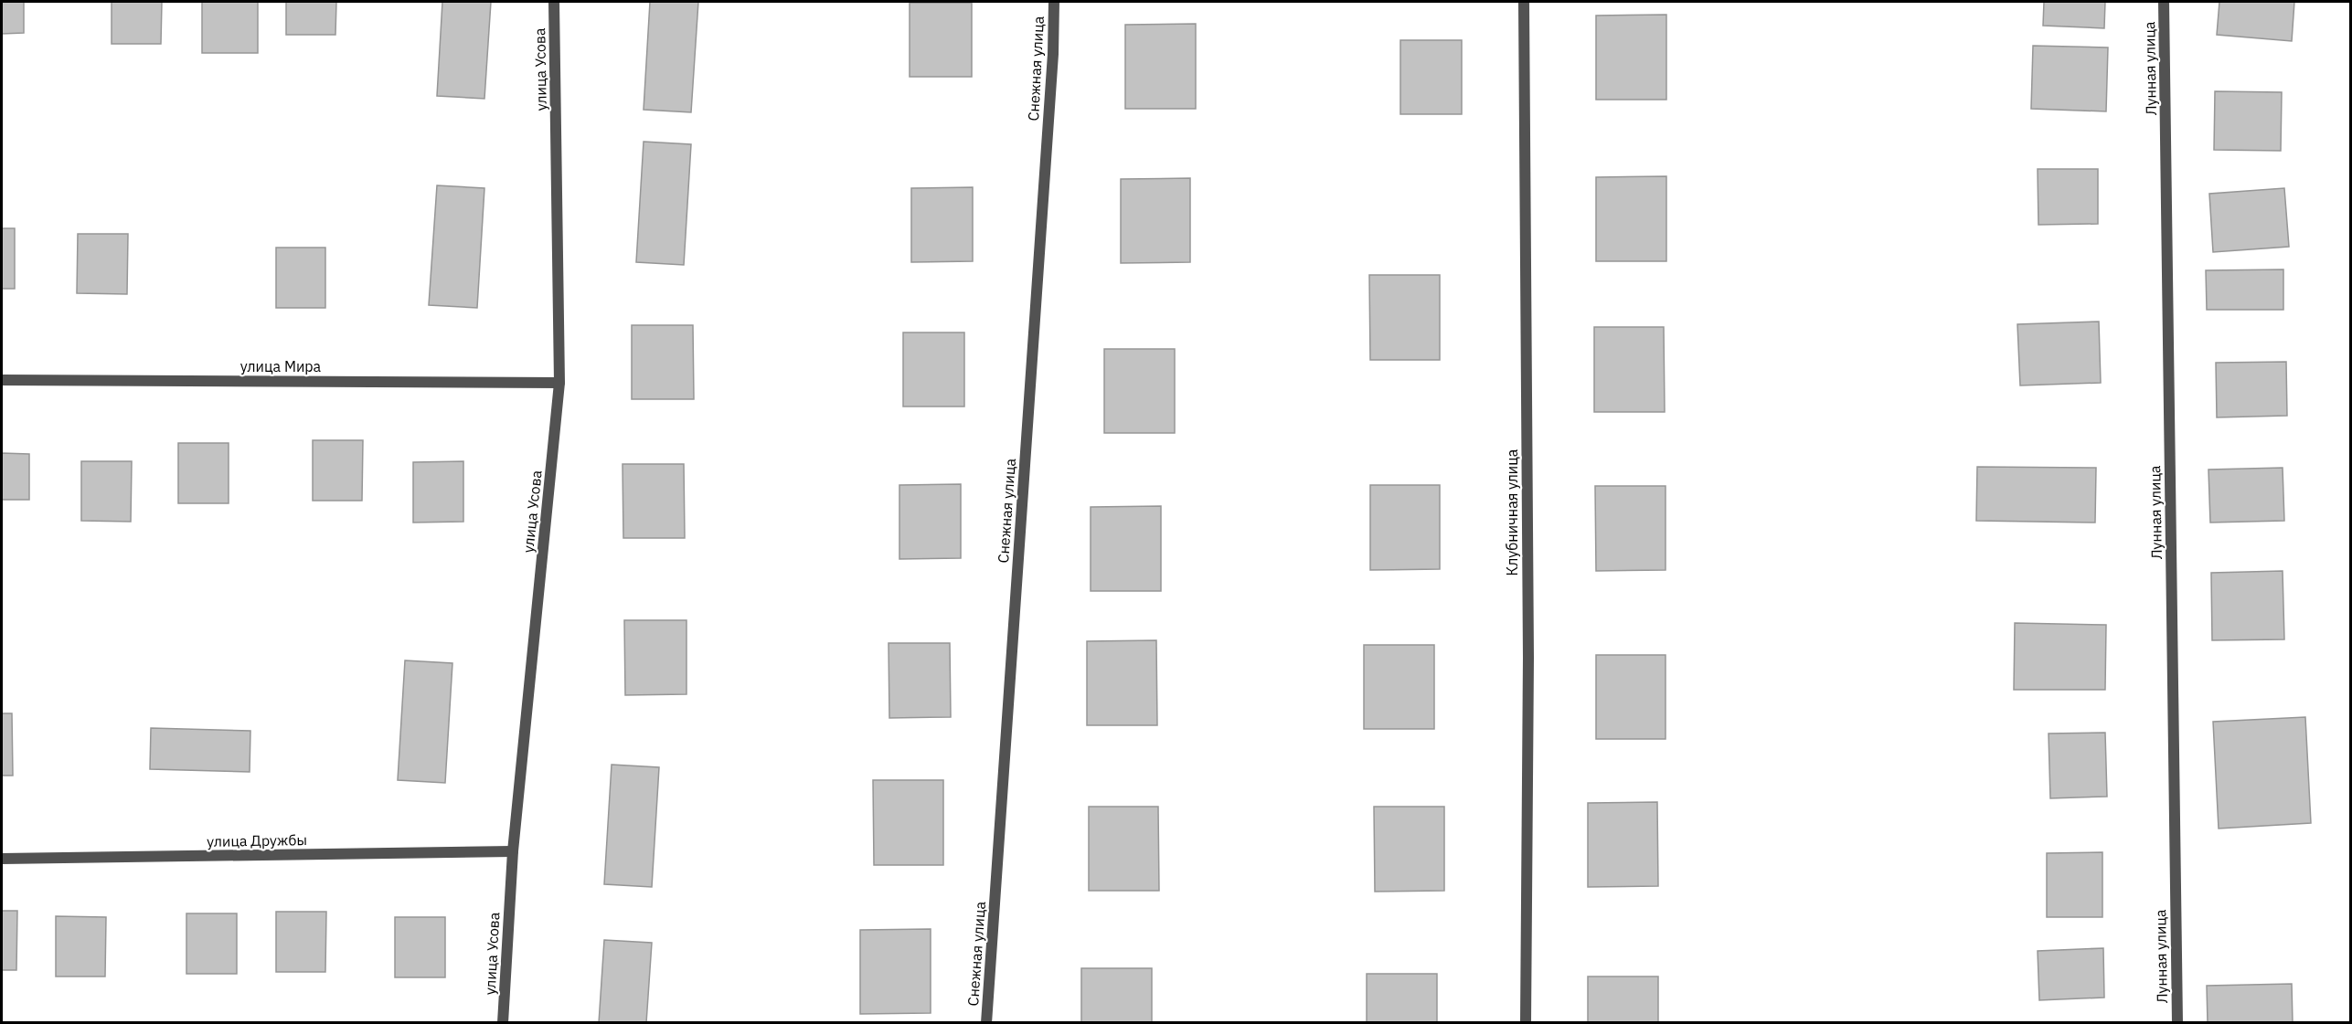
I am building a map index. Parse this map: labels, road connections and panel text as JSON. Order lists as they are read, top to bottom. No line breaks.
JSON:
{"streets":{"street":["Снежная улица","Лунная улица","улица Усова","улица Мира","Клубничная улица","улица Дружбы"]},"crossings":[["улица Усова","улица Мира"],["улица Усова","улица Дружбы"]]}
